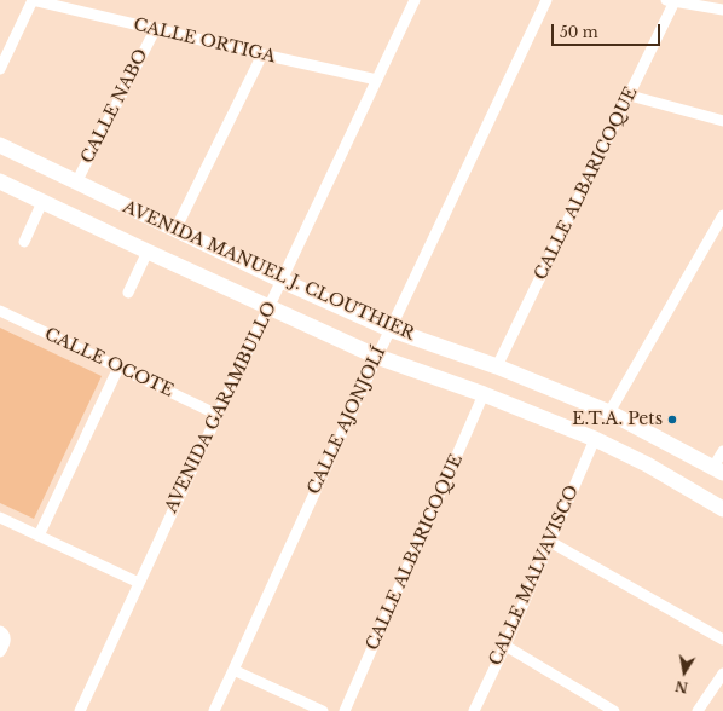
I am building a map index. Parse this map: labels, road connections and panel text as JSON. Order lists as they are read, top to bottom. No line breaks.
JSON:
{"streets":{"main road":["AVENIDA MANUEL J. CLOUTHIER"],"street":["CALLE ORTIGA","CALLE NABO","CALLE ALBARICOQUE","CALLE OCOTE","AVENIDA GARAMBULLO","CALLE AJONJOLÍ","CALLE MALVAVISCO"]},"crossings":[["CALLE ORTIGA","CALLE NABO"],["CALLE ORTIGA","AVENIDA GARAMBULLO"],["CALLE NABO","AVENIDA MANUEL J. CLOUTHIER"],["CALLE ALBARICOQUE","AVENIDA MANUEL J. CLOUTHIER"],["AVENIDA MANUEL J. CLOUTHIER","AVENIDA GARAMBULLO"],["AVENIDA MANUEL J. CLOUTHIER","CALLE AJONJOLÍ"],["AVENIDA MANUEL J. CLOUTHIER","CALLE MALVAVISCO"],["CALLE OCOTE","AVENIDA GARAMBULLO"]],"places":["E.T.A. Pets"],"scale_bar":"50 m","north":"bottom"}
